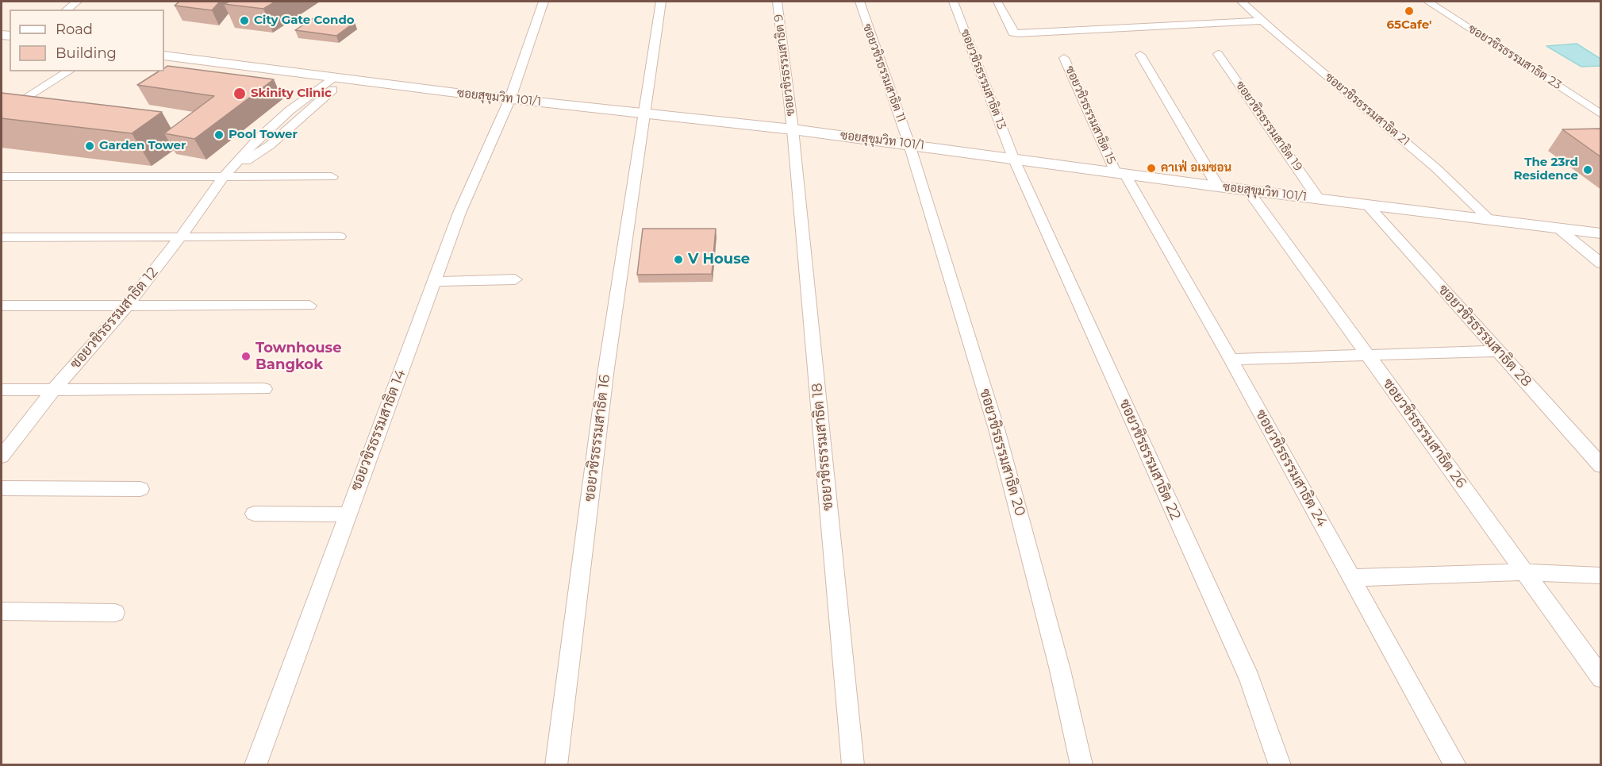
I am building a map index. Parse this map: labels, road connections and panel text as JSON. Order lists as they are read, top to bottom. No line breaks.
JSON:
{"streets":{"street":["ซอยวชิรธรรมสาธิต 23","ซอยวชิรธรรมสาธิต 9","ซอยวชิรธรรมสาธิต 11","ซอยวชิรธรรมสาธิต 13","ซอยสุขุมวิท 101/1","ซอยวชิรธรรมสาธิต 21","ซอยวชิรธรรมสาธิต 15","ซอยวชิรธรรมสาธิต 19","ซอยวชิรธรรมสาธิต 12","ซอยวชิรธรรมสาธิต 28","ซอยวชิรธรรมสาธิต 14","ซอยวชิรธรรมสาธิต 26","ซอยวชิรธรรมสาธิต 16","ซอยวชิรธรรมสาธิต 18","ซอยวชิรธรรมสาธิต 20","ซอยวชิรธรรมสาธิต 22","ซอยวชิรธรรมสาธิต 24"]},"crossings":[["ซอยวชิรธรรมสาธิต 9","ซอยสุขุมวิท 101/1"],["ซอยวชิรธรรมสาธิต 9","ซอยวชิรธรรมสาธิต 18"],["ซอยวชิรธรรมสาธิต 11","ซอยสุขุมวิท 101/1"],["ซอยวชิรธรรมสาธิต 11","ซอยวชิรธรรมสาธิต 20"],["ซอยวชิรธรรมสาธิต 13","ซอยสุขุมวิท 101/1"],["ซอยวชิรธรรมสาธิต 13","ซอยวชิรธรรมสาธิต 22"],["ซอยสุขุมวิท 101/1","ซอยวชิรธรรมสาธิต 21"],["ซอยสุขุมวิท 101/1","ซอยวชิรธรรมสาธิต 15"],["ซอยสุขุมวิท 101/1","ซอยวชิรธรรมสาธิต 19"],["ซอยสุขุมวิท 101/1","ซอยวชิรธรรมสาธิต 12"],["ซอยสุขุมวิท 101/1","ซอยวชิรธรรมสาธิต 28"],["ซอยสุขุมวิท 101/1","ซอยวชิรธรรมสาธิต 14"],["ซอยสุขุมวิท 101/1","ซอยวชิรธรรมสาธิต 26"],["ซอยสุขุมวิท 101/1","ซอยวชิรธรรมสาธิต 16"],["ซอยสุขุมวิท 101/1","ซอยวชิรธรรมสาธิต 18"],["ซอยสุขุมวิท 101/1","ซอยวชิรธรรมสาธิต 20"],["ซอยสุขุมวิท 101/1","ซอยวชิรธรรมสาธิต 22"],["ซอยสุขุมวิท 101/1","ซอยวชิรธรรมสาธิต 24"],["ซอยวชิรธรรมสาธิต 15","ซอยวชิรธรรมสาธิต 24"]],"places":["65Cafe'","City Gate Condo","Skinity Clinic","Pool Tower","Garden Tower","คาเฟ่ อเมซอน","The 23rd Residence","V House","Townhouse Bangkok"],"legend":["Road","Building"]}
